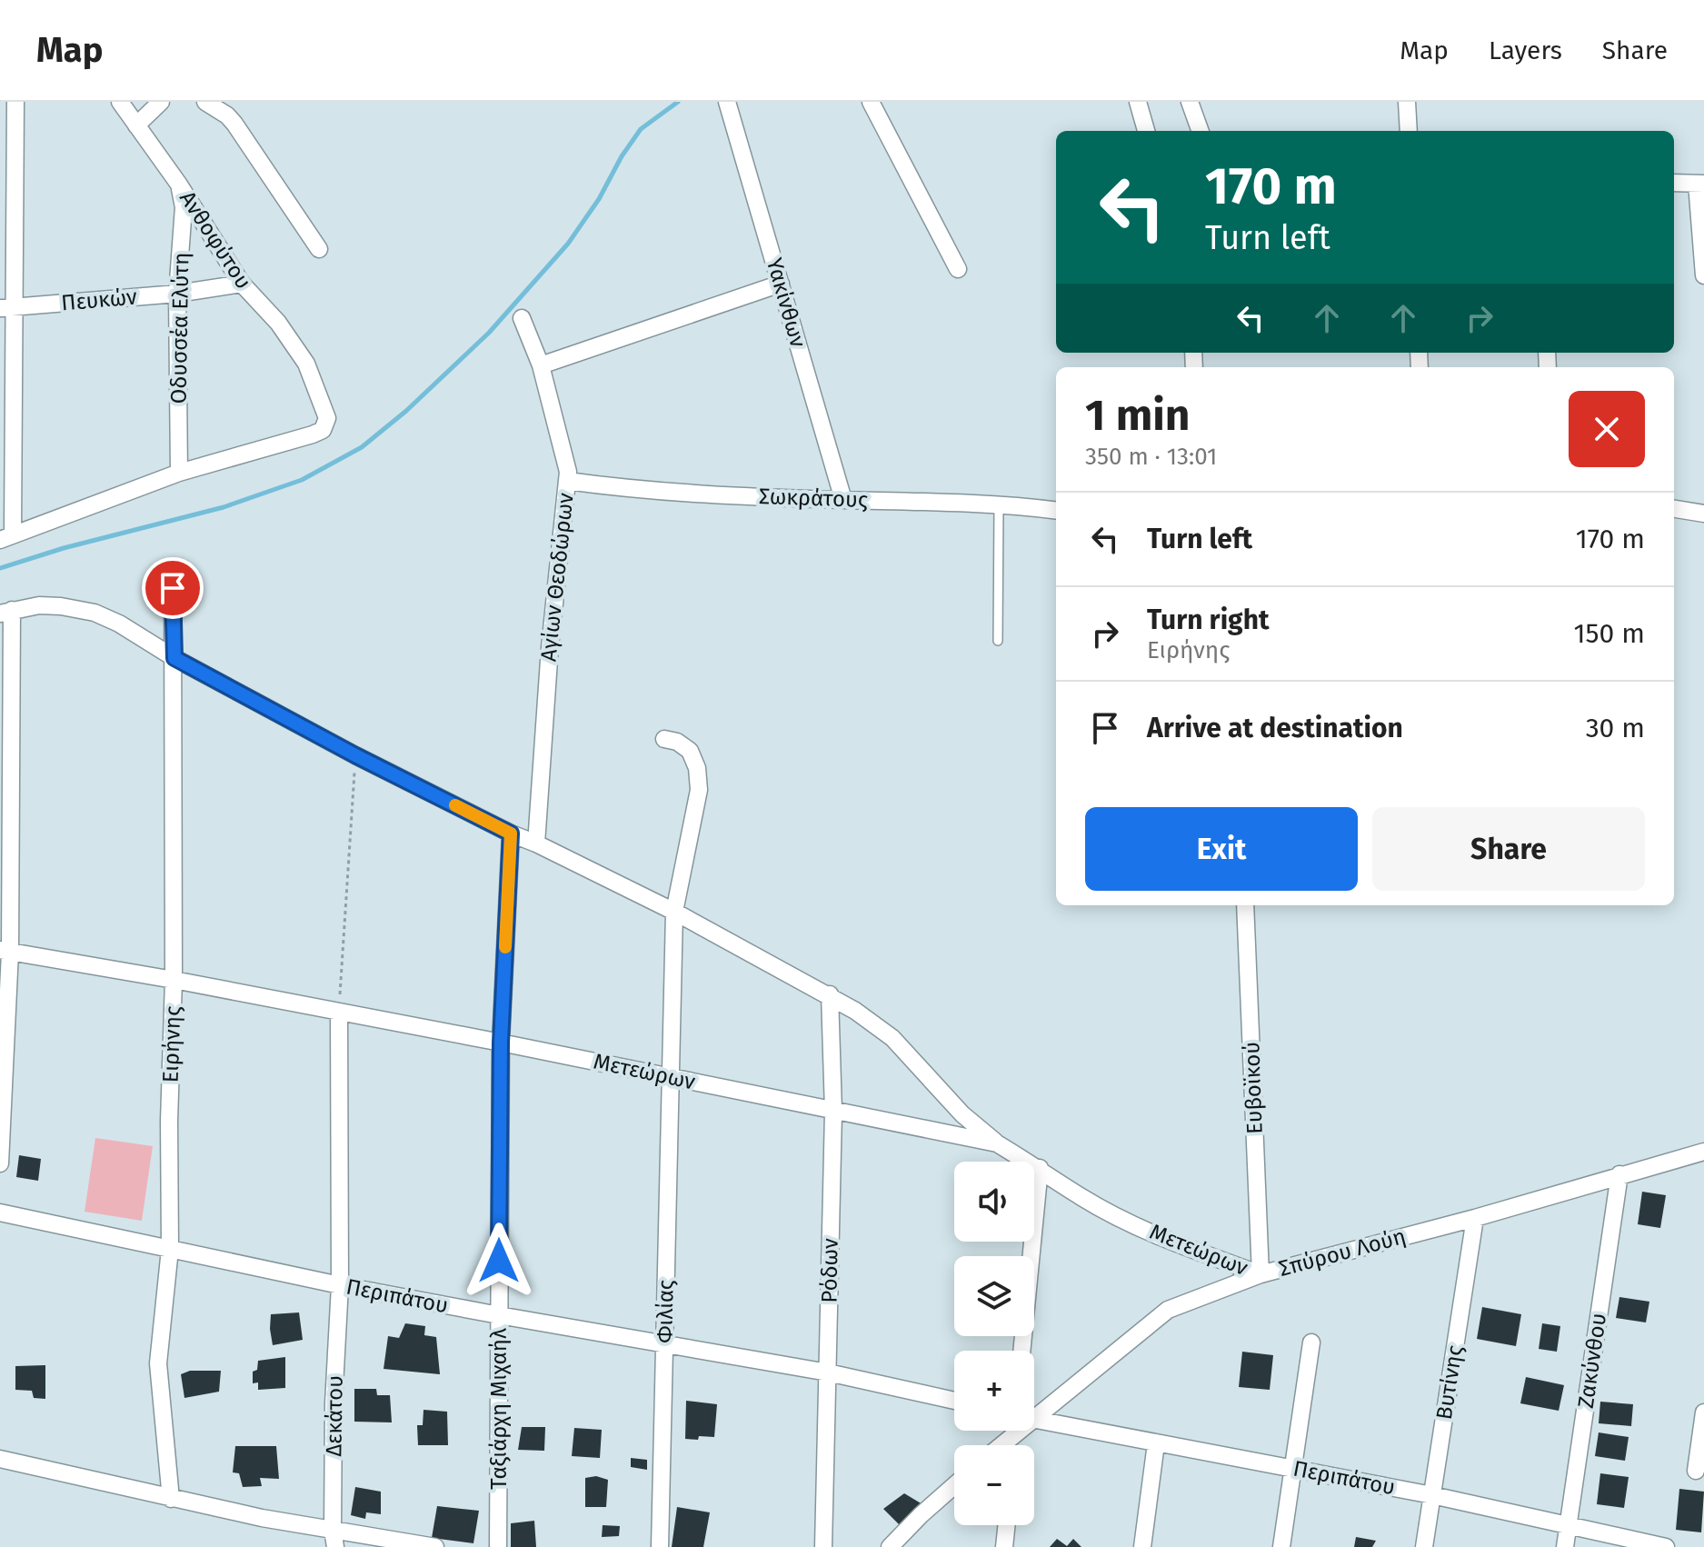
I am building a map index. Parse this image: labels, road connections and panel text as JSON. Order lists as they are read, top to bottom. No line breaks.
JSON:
{"streets":{"street":["Ανθοφύτου","Πευκών","Υακίνθων","Οδυσσέα Ελύτη","Σωκράτους","Αγίων Θεοδώρων","Ειρήνης","Μετεώρων","Ευβοϊκού","Σπύρου Λούη","Ρόδων","Περιπάτου","Φιλίας","Ζακύνθου","Βυτίνης","Ταξιάρχη Μιχαήλ","Δεκάτου"]},"crossings":[["Ανθοφύτου","Πευκών"],["Ανθοφύτου","Οδυσσέα Ελύτη"],["Πευκών","Οδυσσέα Ελύτη"],["Υακίνθων","Σωκράτους"],["Σωκράτους","Αγίων Θεοδώρων"],["Ειρήνης","Μετεώρων"],["Ειρήνης","Περιπάτου"],["Μετεώρων","Ευβοϊκού"],["Μετεώρων","Σπύρου Λούη"],["Μετεώρων","Ρόδων"],["Μετεώρων","Φιλίας"],["Μετεώρων","Ταξιάρχη Μιχαήλ"],["Μετεώρων","Δεκάτου"],["Ευβοϊκού","Σπύρου Λούη"],["Σπύρου Λούη","Ζακύνθου"],["Σπύρου Λούη","Βυτίνης"],["Ρόδων","Περιπάτου"],["Περιπάτου","Φιλίας"],["Περιπάτου","Ζακύνθου"],["Περιπάτου","Βυτίνης"],["Περιπάτου","Ταξιάρχη Μιχαήλ"],["Περιπάτου","Δεκάτου"]],"page":{"header":"Map","nav":["Map","Layers","Share"],"turn":["170 m","Turn left"],"heading":["1 min","350 m · 13:01"],"list":[{"name":"Turn left","value":"170 m"},{"name":"Turn right","note":"Ειρήνης","value":"150 m"},{"name":"Arrive at destination","value":"30 m"}],"buttons":["Exit","Share"],"map_buttons":["+","−"]}}
